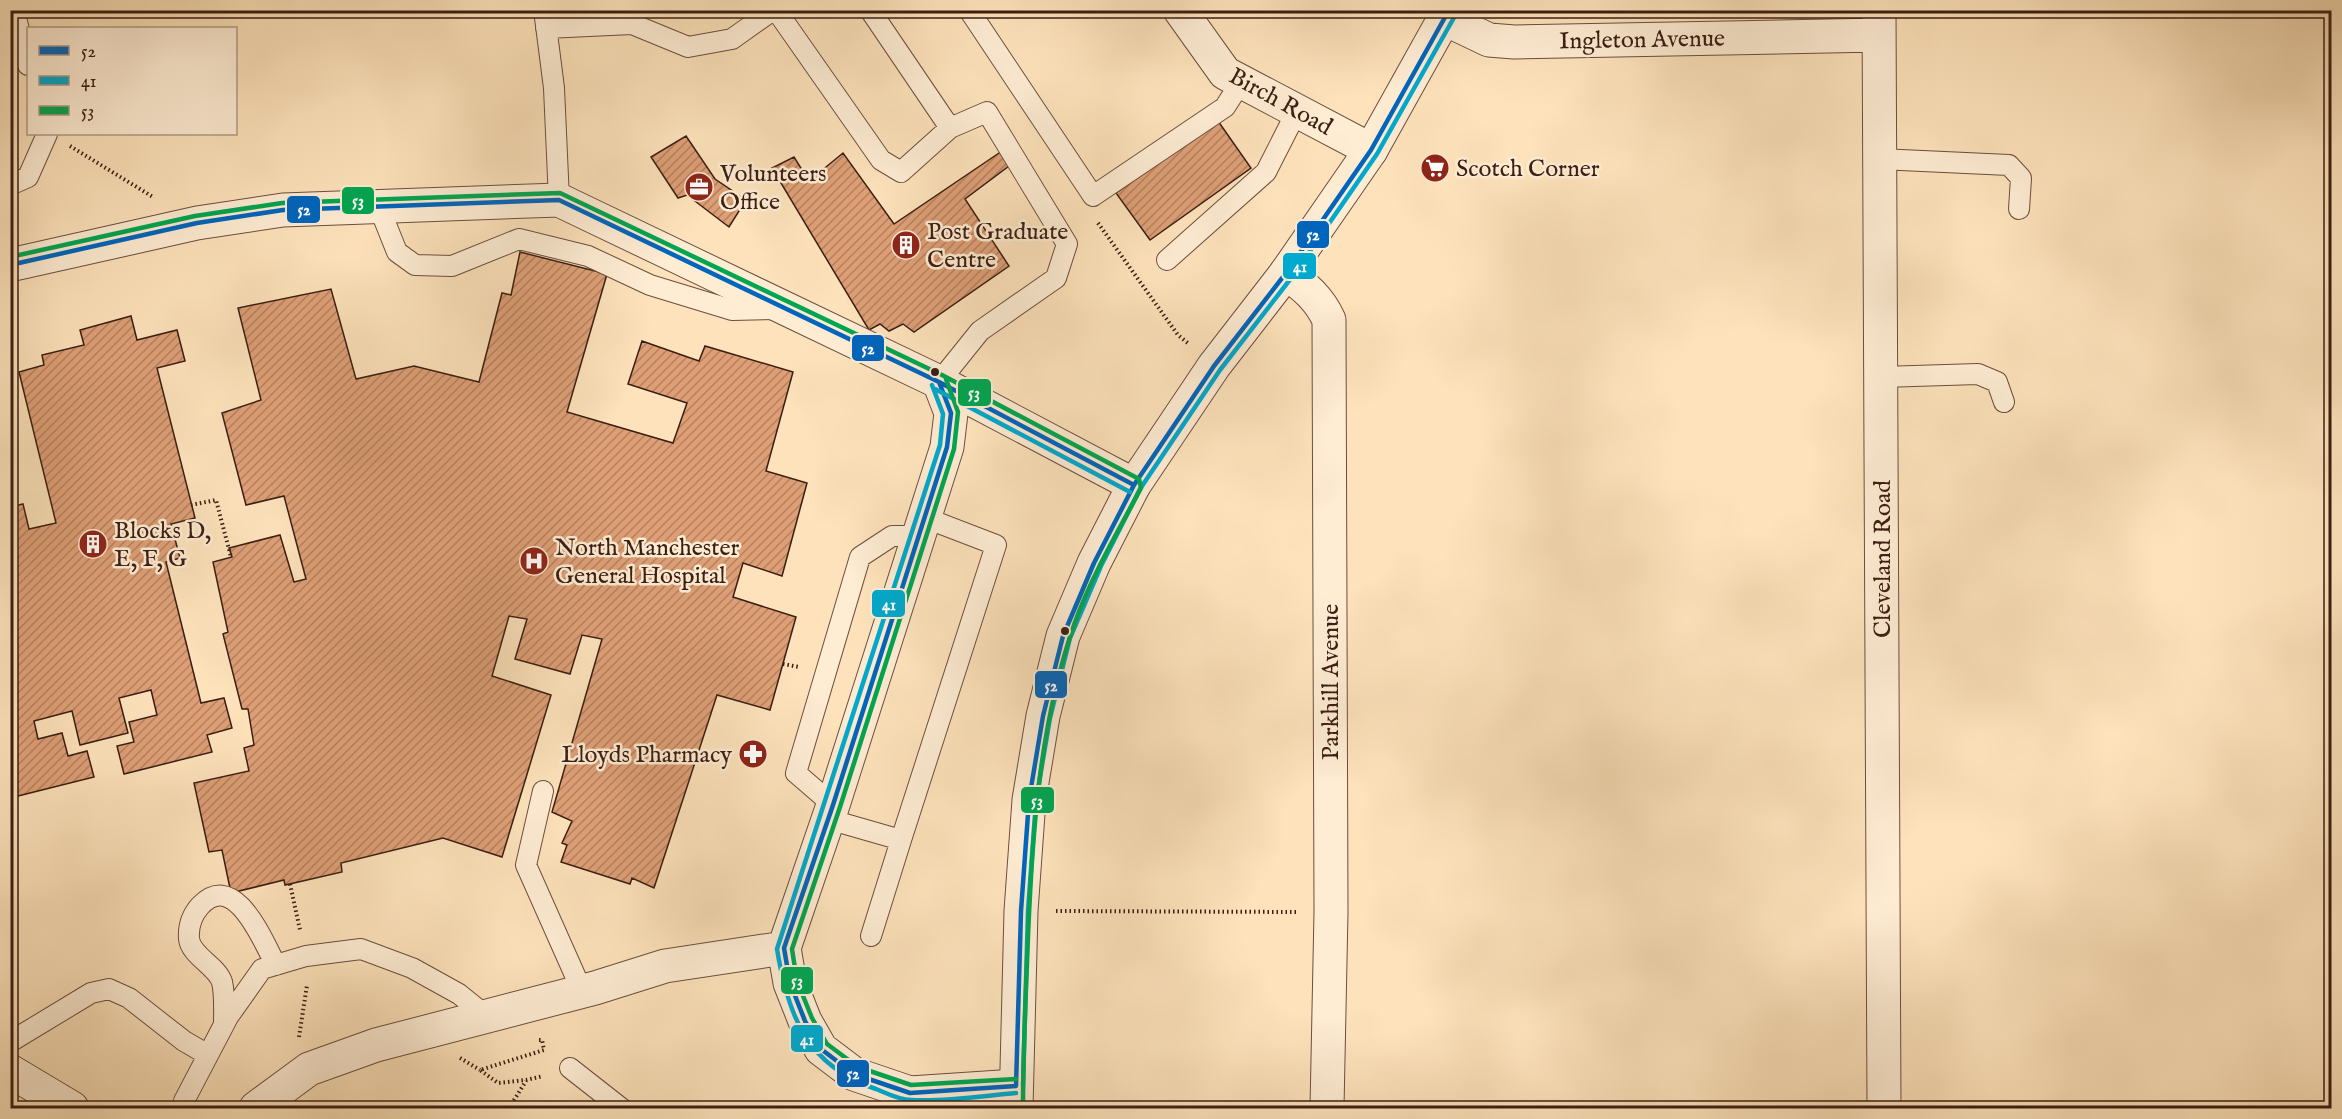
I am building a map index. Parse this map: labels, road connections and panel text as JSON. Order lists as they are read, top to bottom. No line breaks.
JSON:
{"streets":{"street":["Ingleton Avenue","Birch Road","Cleveland Road","Parkhill Avenue"]},"crossings":[["Ingleton Avenue","Cleveland Road"]],"places":{"supermarket":["Scotch Corner"],"office":["Volunteers Office"],"building":["Post Graduate Centre","Blocks D, E, F, G"],"hospital":["North Manchester General Hospital"],"pharmacy":["Lloyds Pharmacy"]},"lines":["transit line 52","transit line 41","transit line 53"],"legend":["52","41","53"]}
